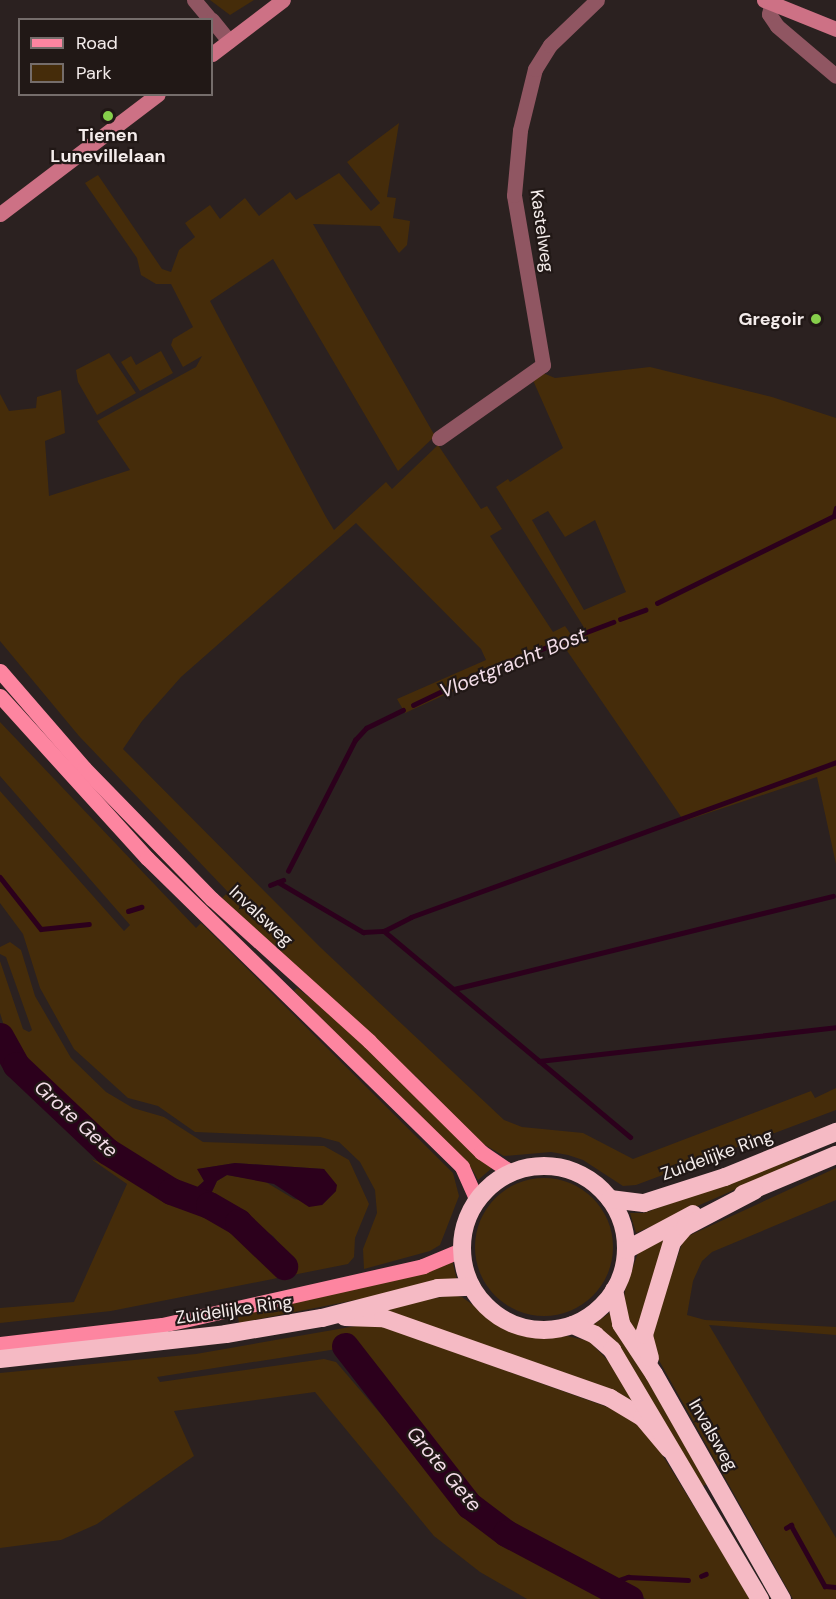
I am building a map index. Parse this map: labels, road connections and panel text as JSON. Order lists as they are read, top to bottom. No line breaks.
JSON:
{"streets":{"highway":["Invalsweg","Zuidelijke Ring"],"street":["Kastelweg"]},"crossings":[["Invalsweg","Zuidelijke Ring"]],"water":["Vloetgracht Bost","Grote Gete"],"places":["Tienen Lunevillelaan","Gregoir"],"legend":["Road","Park"]}
